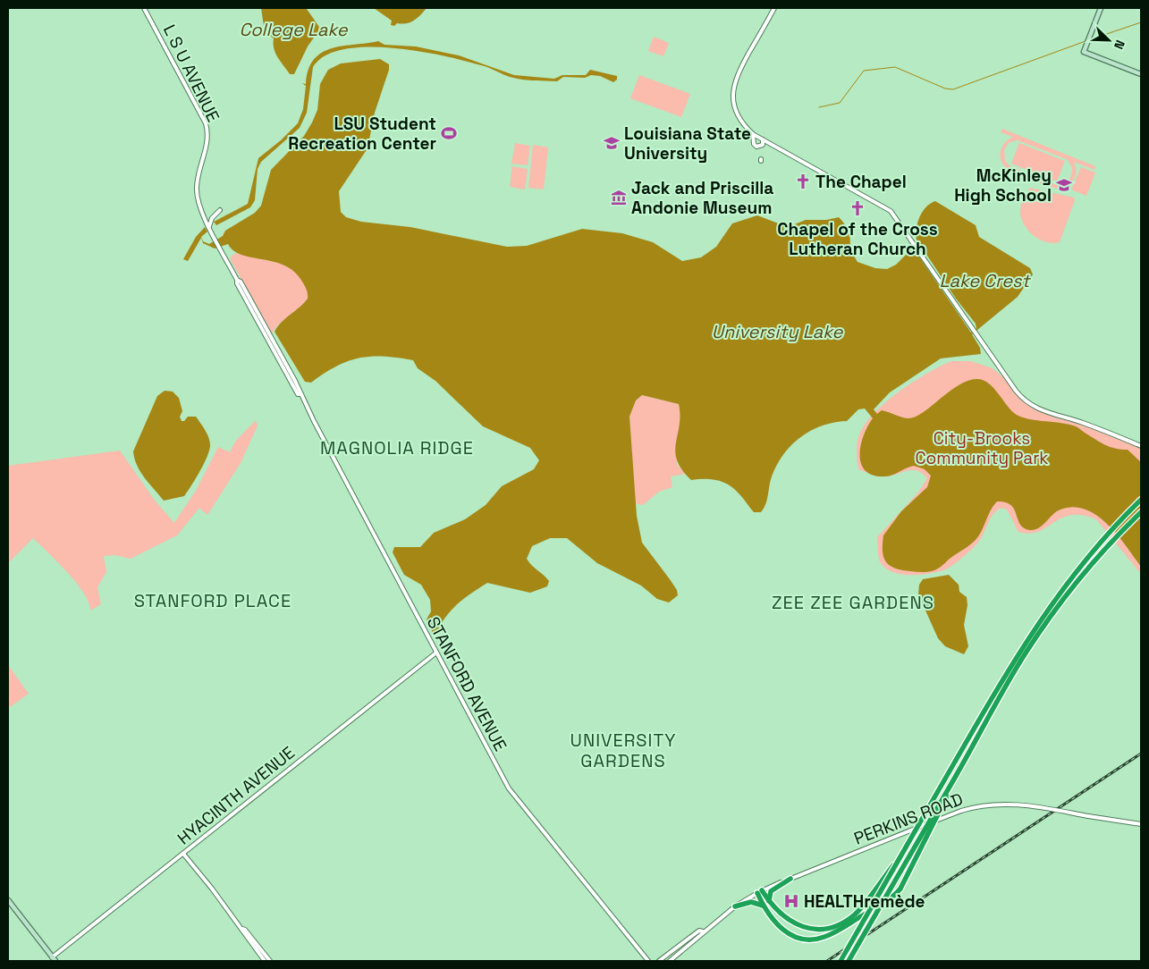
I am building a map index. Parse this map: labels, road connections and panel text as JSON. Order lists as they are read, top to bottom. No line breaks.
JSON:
{"streets":{"street":["L S U AVENUE","STANFORD AVENUE","HYACINTH AVENUE","PERKINS ROAD"]},"crossings":[["L S U AVENUE","STANFORD AVENUE"],["STANFORD AVENUE","HYACINTH AVENUE"]],"districts":["MAGNOLIA RIDGE","STANFORD PLACE","ZEE ZEE GARDENS","UNIVERSITY GARDENS"],"water":["College Lake","Lake Crest","University Lake"],"parks":["City-Brooks Community Park"],"places":{"sports":["LSU Student Recreation Center"],"school or university":["Louisiana State University","McKinley High School"],"church":["The Chapel","Chapel of the Cross Lutheran Church"],"museum":["Jack and Priscilla Andonie Museum"],"hospital":["HEALTHremède"]},"north":"bottom right"}
